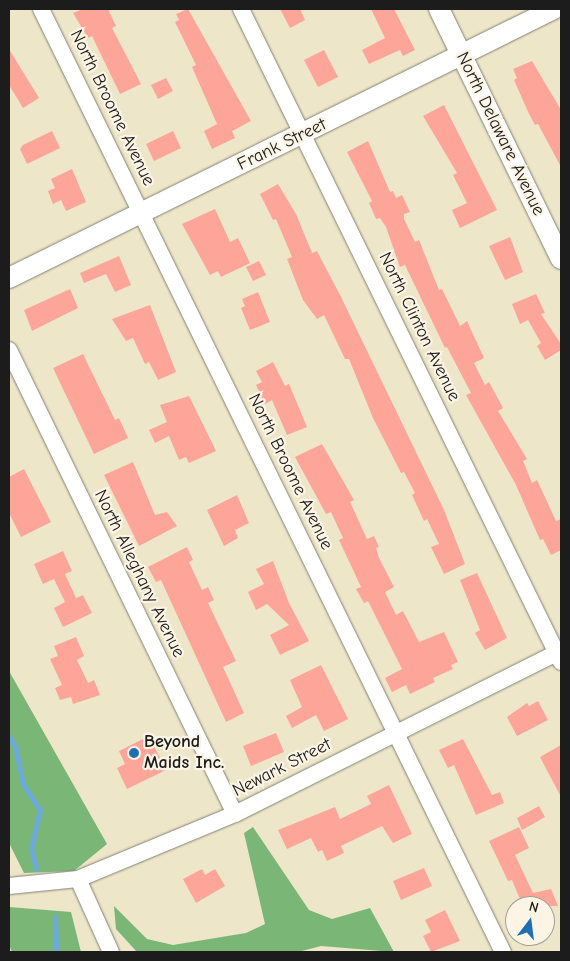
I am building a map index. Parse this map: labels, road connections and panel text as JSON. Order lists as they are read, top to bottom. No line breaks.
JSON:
{"streets":{"street":["North Broome Avenue","North Delaware Avenue","Frank Street","North Clinton Avenue","North Alleghany Avenue","Newark Street"]},"crossings":[["North Broome Avenue","Frank Street"],["North Broome Avenue","Newark Street"],["North Delaware Avenue","Frank Street"],["Frank Street","North Clinton Avenue"],["North Clinton Avenue","Newark Street"],["North Alleghany Avenue","Newark Street"]],"places":["Beyond Maids Inc."],"north":"top"}
